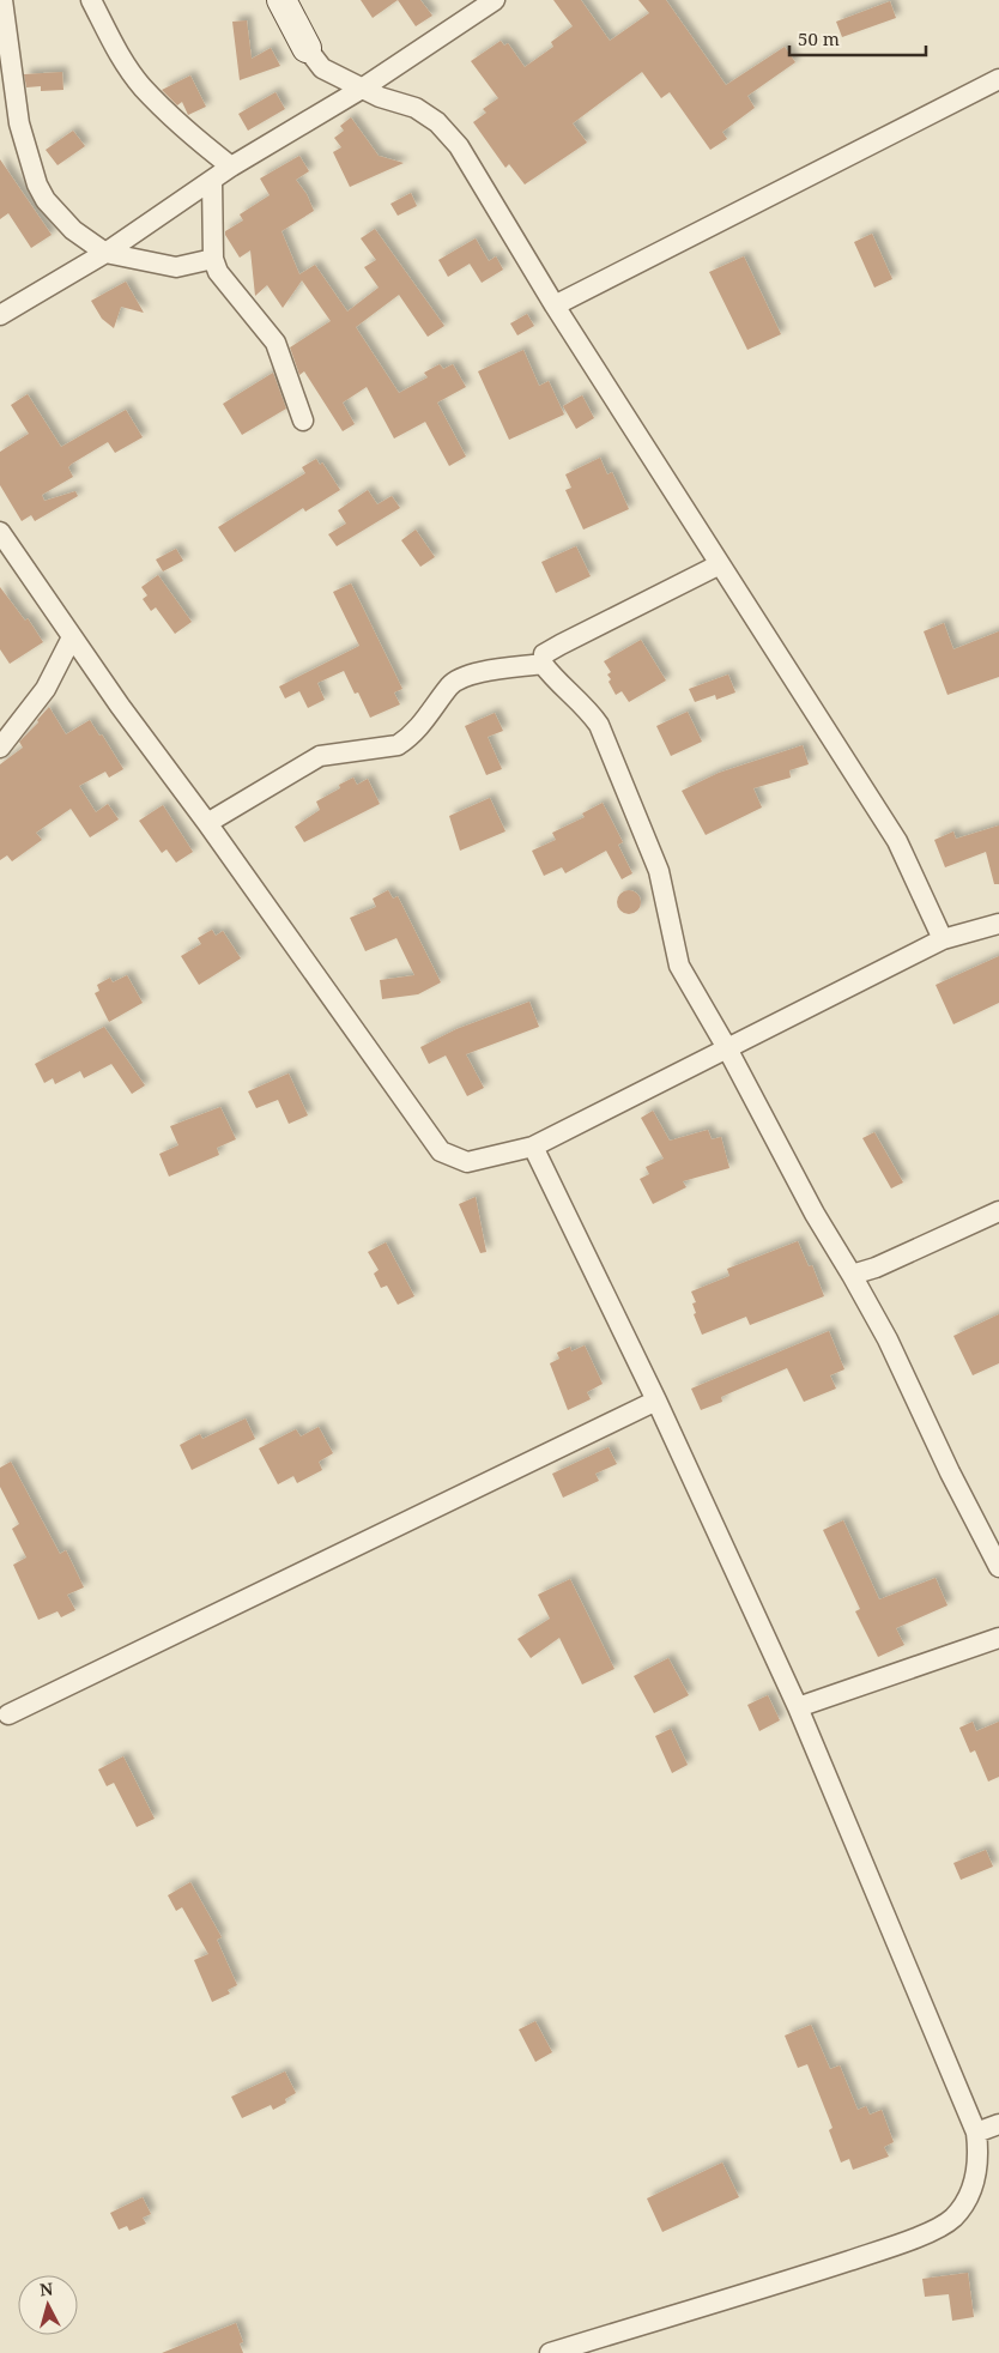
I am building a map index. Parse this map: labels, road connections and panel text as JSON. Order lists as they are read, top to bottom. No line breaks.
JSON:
{"scale_bar":"50 m","north":"top"}
